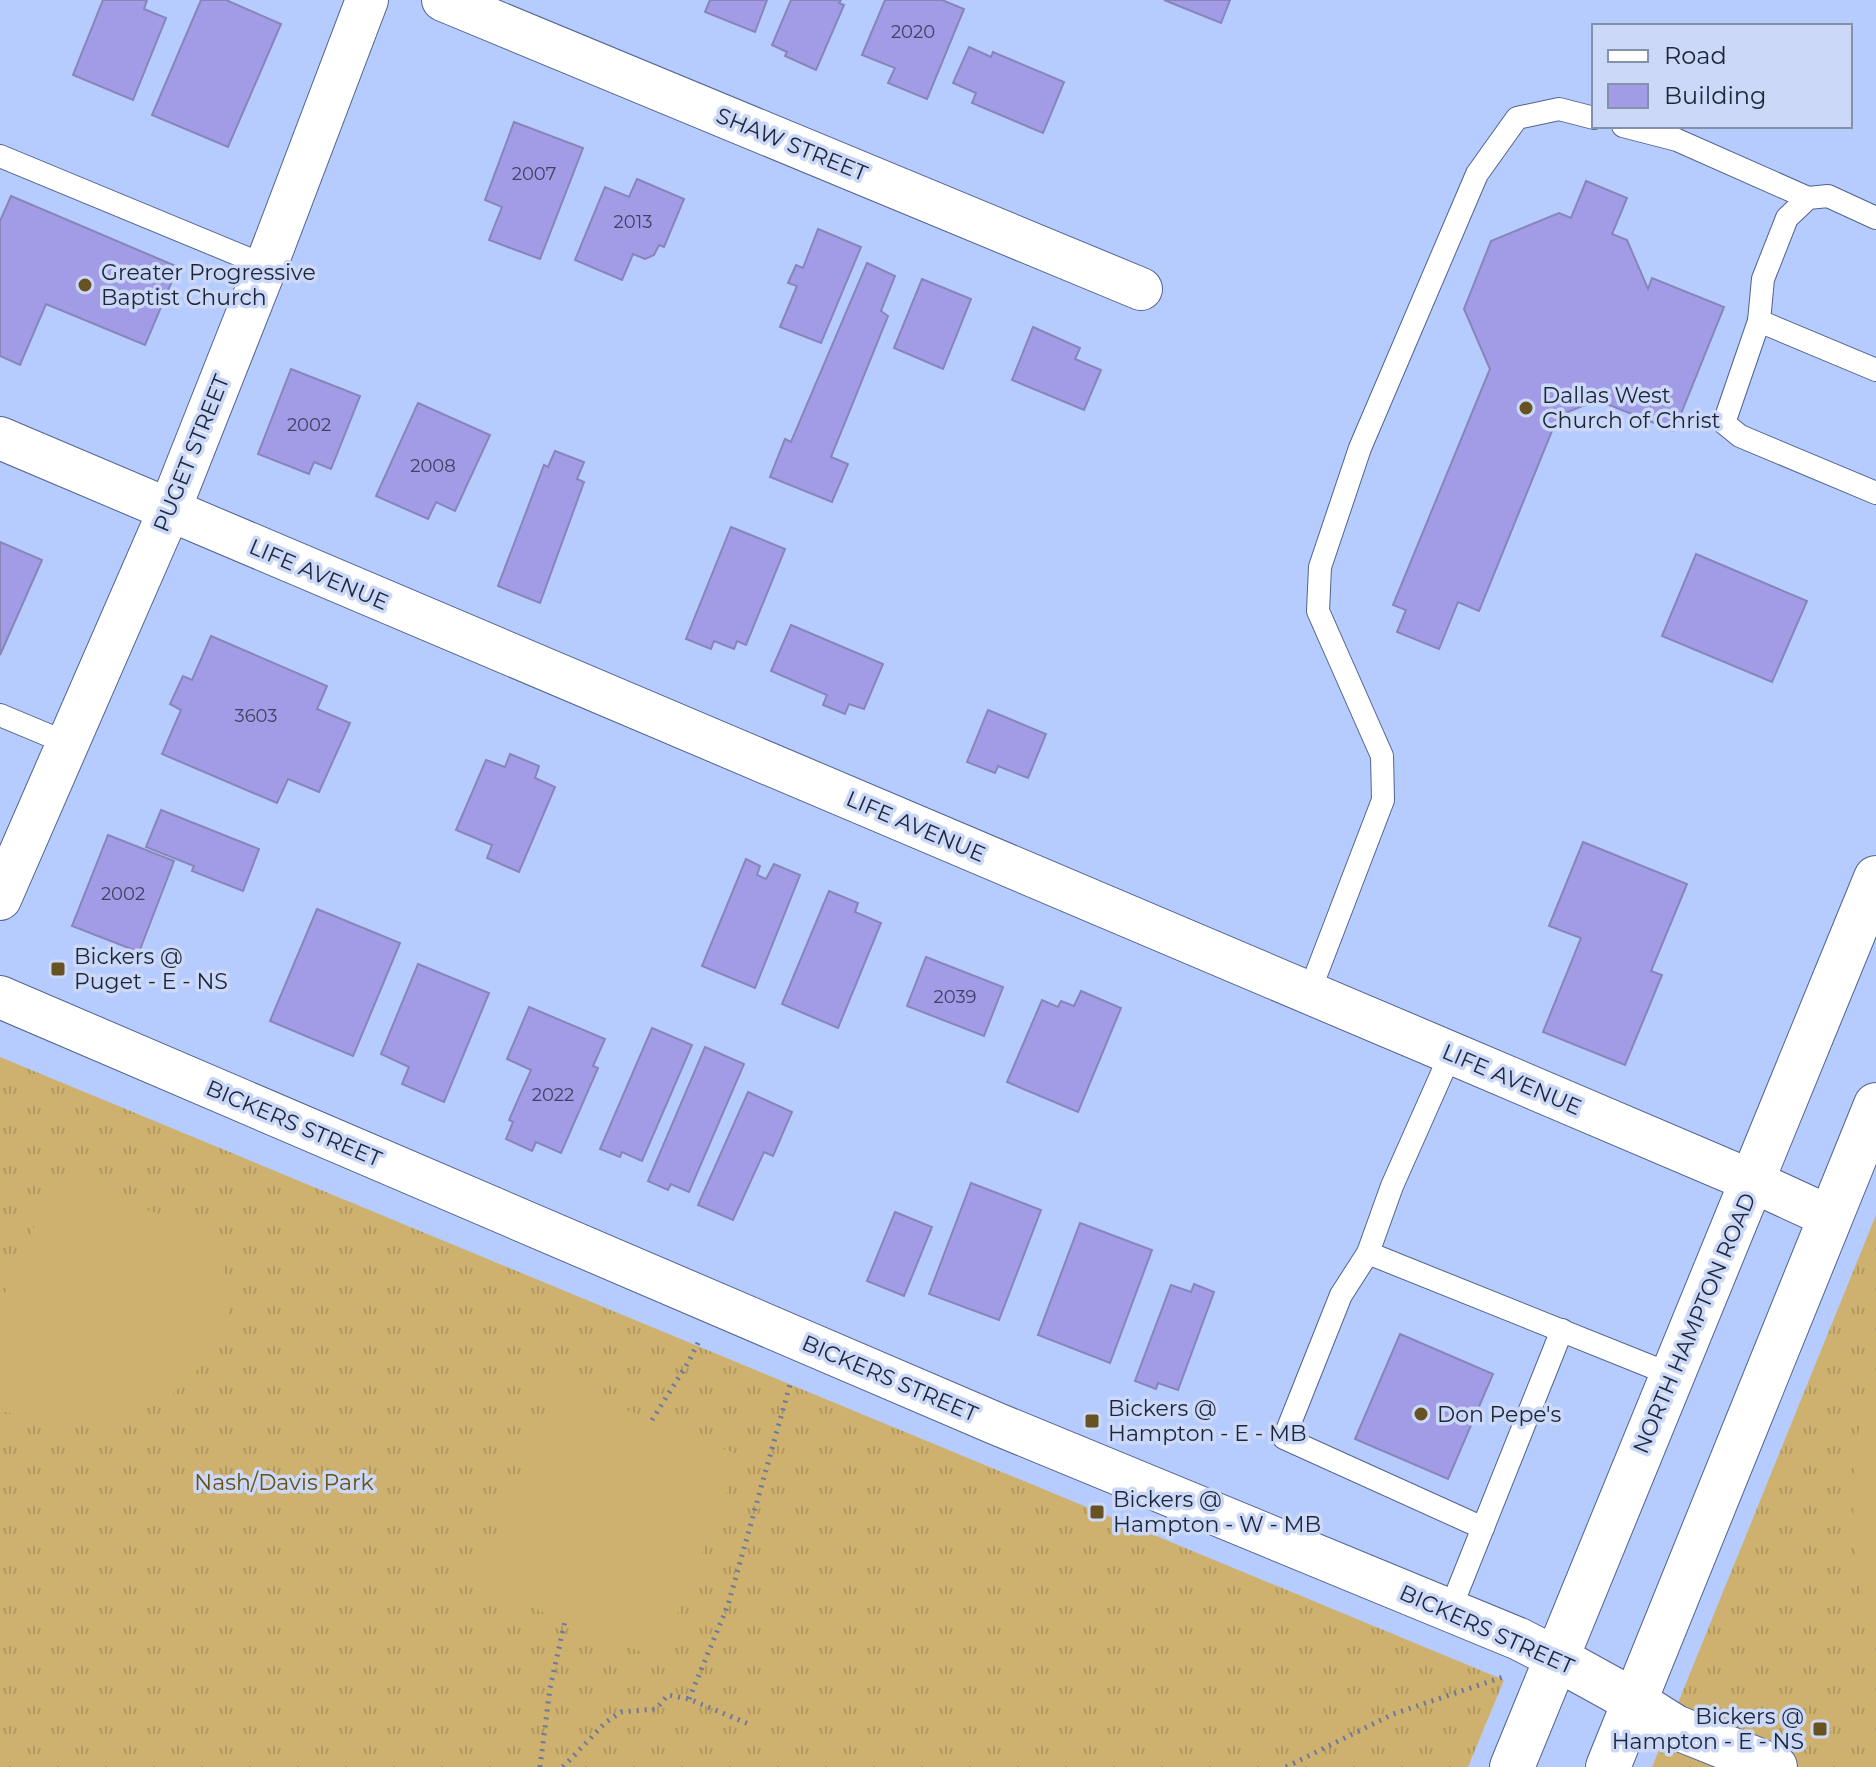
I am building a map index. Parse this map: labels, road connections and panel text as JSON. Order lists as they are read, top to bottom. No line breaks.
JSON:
{"streets":{"main road":["BICKERS STREET","NORTH HAMPTON ROAD"],"street":["SHAW STREET","PUGET STREET","LIFE AVENUE"]},"crossings":[["PUGET STREET","LIFE AVENUE"],["LIFE AVENUE","NORTH HAMPTON ROAD"],["BICKERS STREET","NORTH HAMPTON ROAD"]],"parks":["Nash/Davis Park"],"places":{"other":["Greater Progressive Baptist Church","Dallas West Church of Christ","Don Pepe's"],"transit":["Bickers @ Puget - E - NS","Bickers @ Hampton - E - MB","Bickers @ Hampton - W - MB","Bickers @ Hampton - E - NS"]},"house_numbers":["2020","2007","2013","2002","2008","3603","2002","2039","2022"],"legend":["Road","Building"]}
